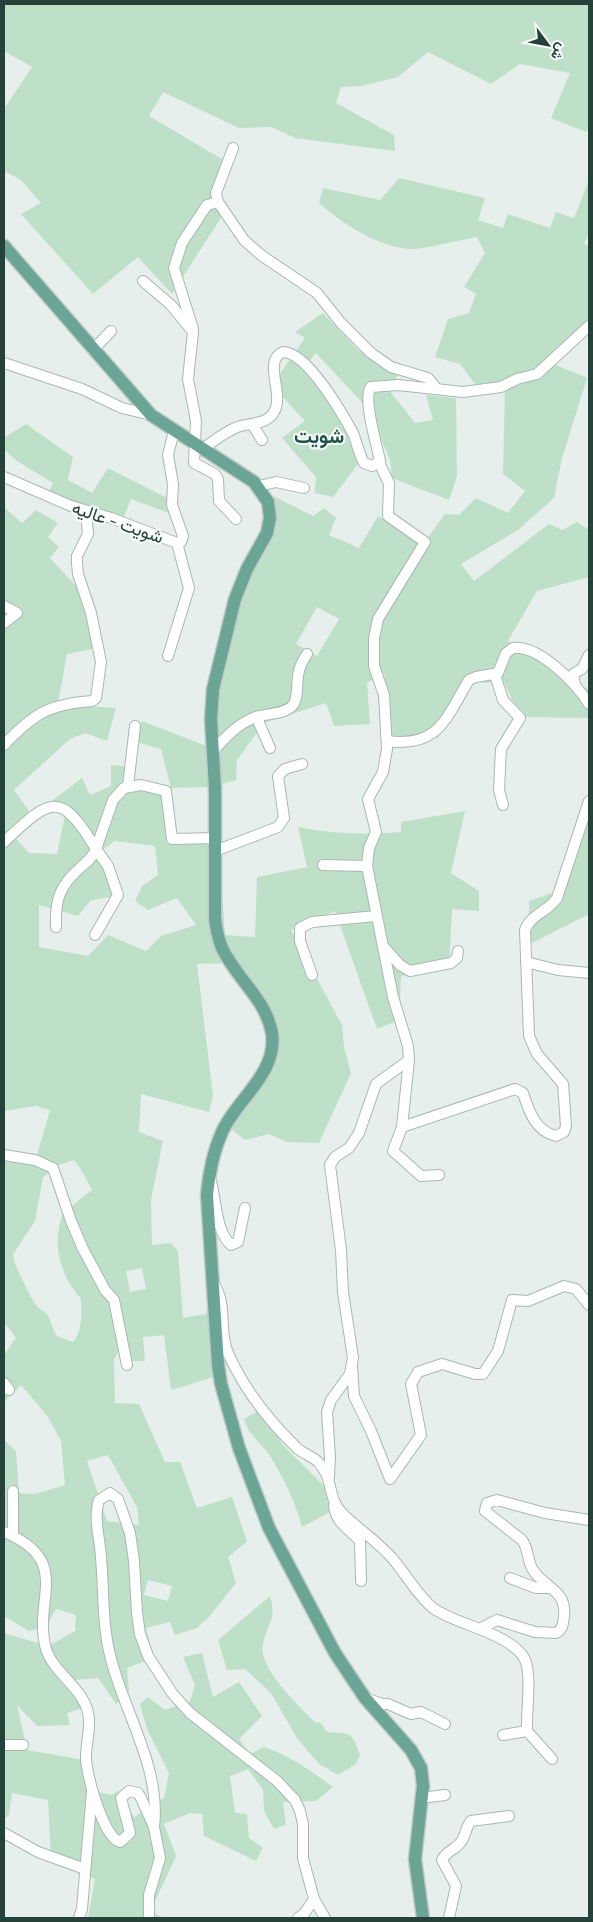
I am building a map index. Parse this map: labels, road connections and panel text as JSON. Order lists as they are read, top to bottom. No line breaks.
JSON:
{"streets":{"street":["شويت - عاليه"]},"districts":["شويت"],"north":"bottom right"}
